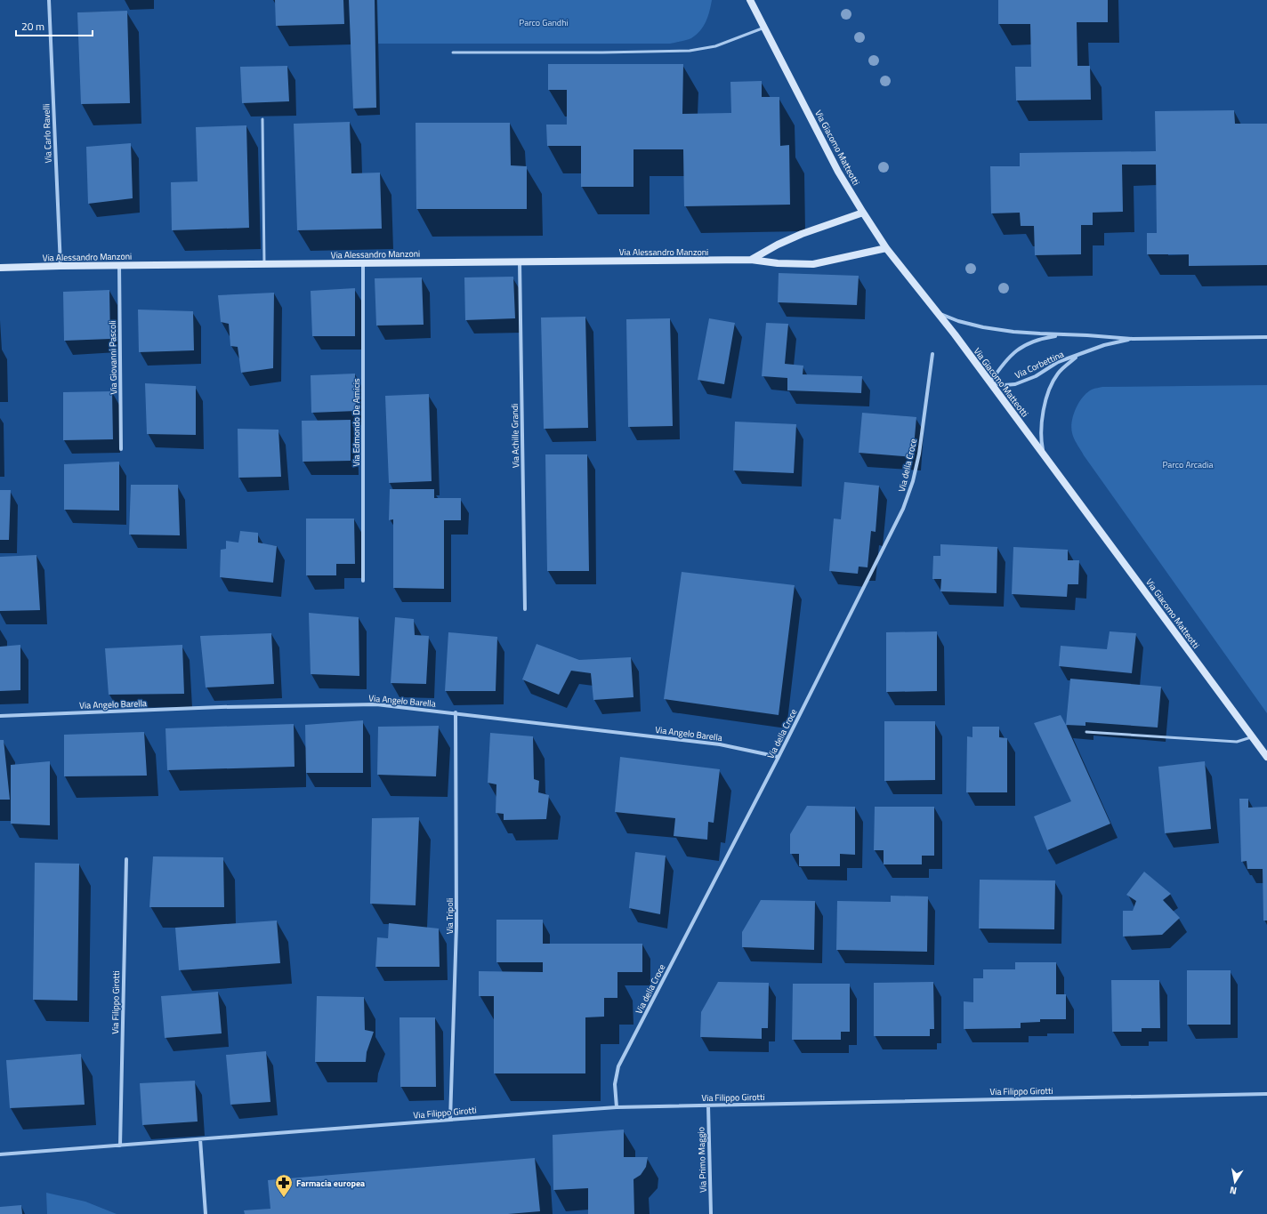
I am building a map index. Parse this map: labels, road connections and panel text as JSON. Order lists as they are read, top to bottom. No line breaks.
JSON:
{"streets":{"street":["Via Carlo Ravelli","Via Giacomo Matteotti","Via Alessandro Manzoni","Via Giovanni Pascoli","Via Corbettina","Via Edmondo De Amicis","Via Achille Grandi","Via della Croce","Via Angelo Barella","Via Tripoli","Via Filippo Girotti","Via Primo Maggio"]},"crossings":[["Via Carlo Ravelli","Via Alessandro Manzoni"],["Via Giacomo Matteotti","Via Alessandro Manzoni"],["Via Giacomo Matteotti","Via Corbettina"],["Via Alessandro Manzoni","Via Giovanni Pascoli"],["Via Alessandro Manzoni","Via Edmondo De Amicis"],["Via Alessandro Manzoni","Via Achille Grandi"],["Via della Croce","Via Angelo Barella"],["Via della Croce","Via Filippo Girotti"],["Via Angelo Barella","Via Tripoli"],["Via Tripoli","Via Filippo Girotti"],["Via Filippo Girotti","Via Primo Maggio"]],"parks":["Parco Gandhi","Parco Arcadia"],"places":{"pharmacy":["Farmacia europea"]},"scale_bar":"20 m","north":"bottom"}
